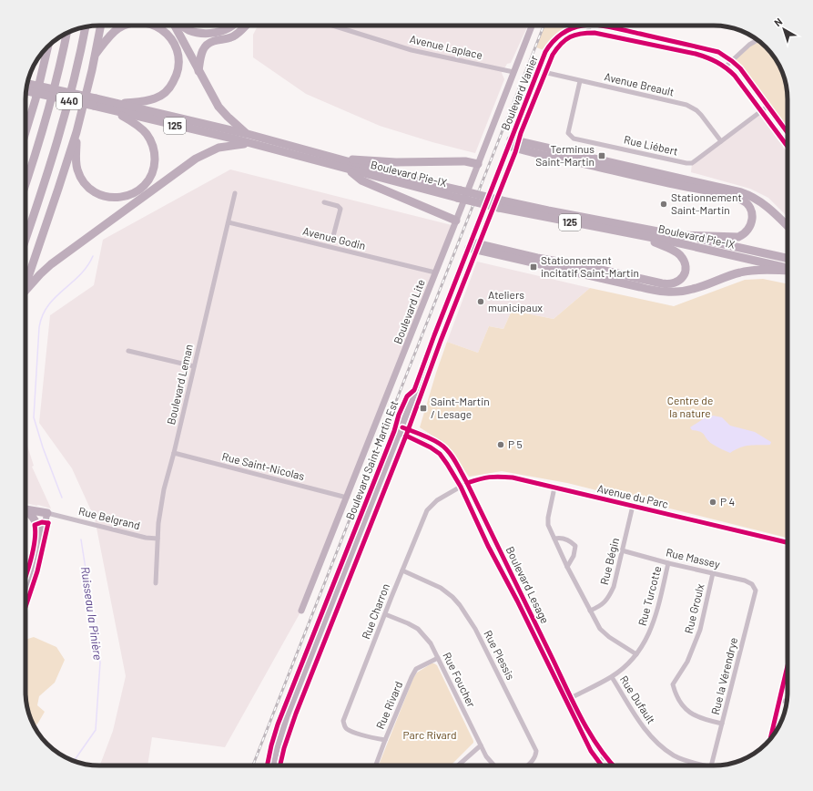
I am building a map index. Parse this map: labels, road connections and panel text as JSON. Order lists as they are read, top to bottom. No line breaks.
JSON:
{"streets":{"highway":["440","125","Boulevard Pie-IX"],"street":["Avenue Laplace","Avenue Breault","Boulevard Vanier","Rue Liébert","Avenue Godin","Boulevard Lite","Boulevard Leman","Boulevard Saint-Martin Est","Rue Saint-Nicolas","Avenue du Parc","Rue Belgrand","Rue Massey","Rue Bégin","Boulevard Lesage","Rue Turcotte","Rue Groulx","Rue Charron","Rue Plessis","Rue la Vérendrye","Rue Foucher","Rue Dufault","Rue Rivard"]},"crossings":[["Avenue Laplace","Boulevard Lite"],["Avenue Breault","Boulevard Vanier"],["Avenue Breault","Rue Liébert"],["Boulevard Vanier","Rue Liébert"],["Boulevard Vanier","Boulevard Saint-Martin Est"],["Avenue Godin","Boulevard Lite"],["Avenue Godin","Boulevard Leman"],["Boulevard Lite","Rue Saint-Nicolas"],["Boulevard Leman","Rue Saint-Nicolas"],["Boulevard Leman","Rue Belgrand"],["Boulevard Saint-Martin Est","Boulevard Lesage"],["Avenue du Parc","Rue Bégin"],["Avenue du Parc","Boulevard Lesage"],["Avenue du Parc","Rue Charron"],["Rue Massey","Rue Bégin"],["Rue Massey","Rue Turcotte"],["Rue Massey","Rue Groulx"],["Rue Massey","Rue la Vérendrye"],["Boulevard Lesage","Rue Turcotte"],["Boulevard Lesage","Rue Charron"],["Rue Turcotte","Rue Dufault"],["Rue Groulx","Rue la Vérendrye"],["Rue Charron","Rue Plessis"],["Rue Charron","Rue Foucher"],["Rue Charron","Rue Rivard"],["Rue Foucher","Rue Rivard"]],"water":["Ruisseau la Pinière"],"parks":["Centre de la nature","Parc Rivard"],"places":{"transit":["Terminus Saint-Martin","Stationnement incitatif Saint-Martin","Saint-Martin / Lesage"],"other":["Stationnement Saint-Martin","Ateliers municipaux","P 5","P 4"]},"north":"top left"}
